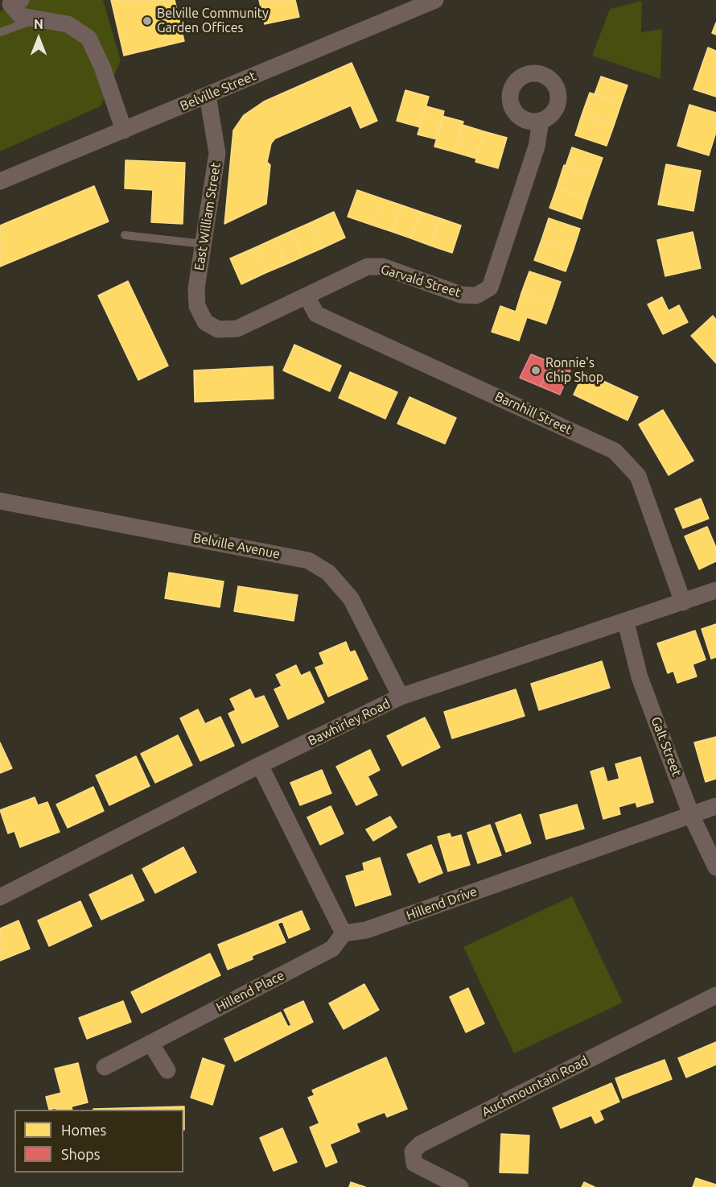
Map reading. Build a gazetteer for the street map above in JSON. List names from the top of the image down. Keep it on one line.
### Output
{"streets":{"street":["Belville Street","East William Street","Garvald Street","Barnhill Street","Belville Avenue","Bawhirley Road","Galt Street","Hillend Drive","Hillend Place","Auchmountain Road"]},"crossings":[["Belville Street","East William Street"],["East William Street","Garvald Street"],["Garvald Street","Barnhill Street"],["Barnhill Street","Bawhirley Road"],["Belville Avenue","Bawhirley Road"],["Bawhirley Road","Galt Street"],["Galt Street","Hillend Drive"],["Hillend Drive","Hillend Place"]],"places":["Belville Community Garden Offices","Ronnie's Chip Shop"],"legend":["Homes","Shops"],"north":"top"}
